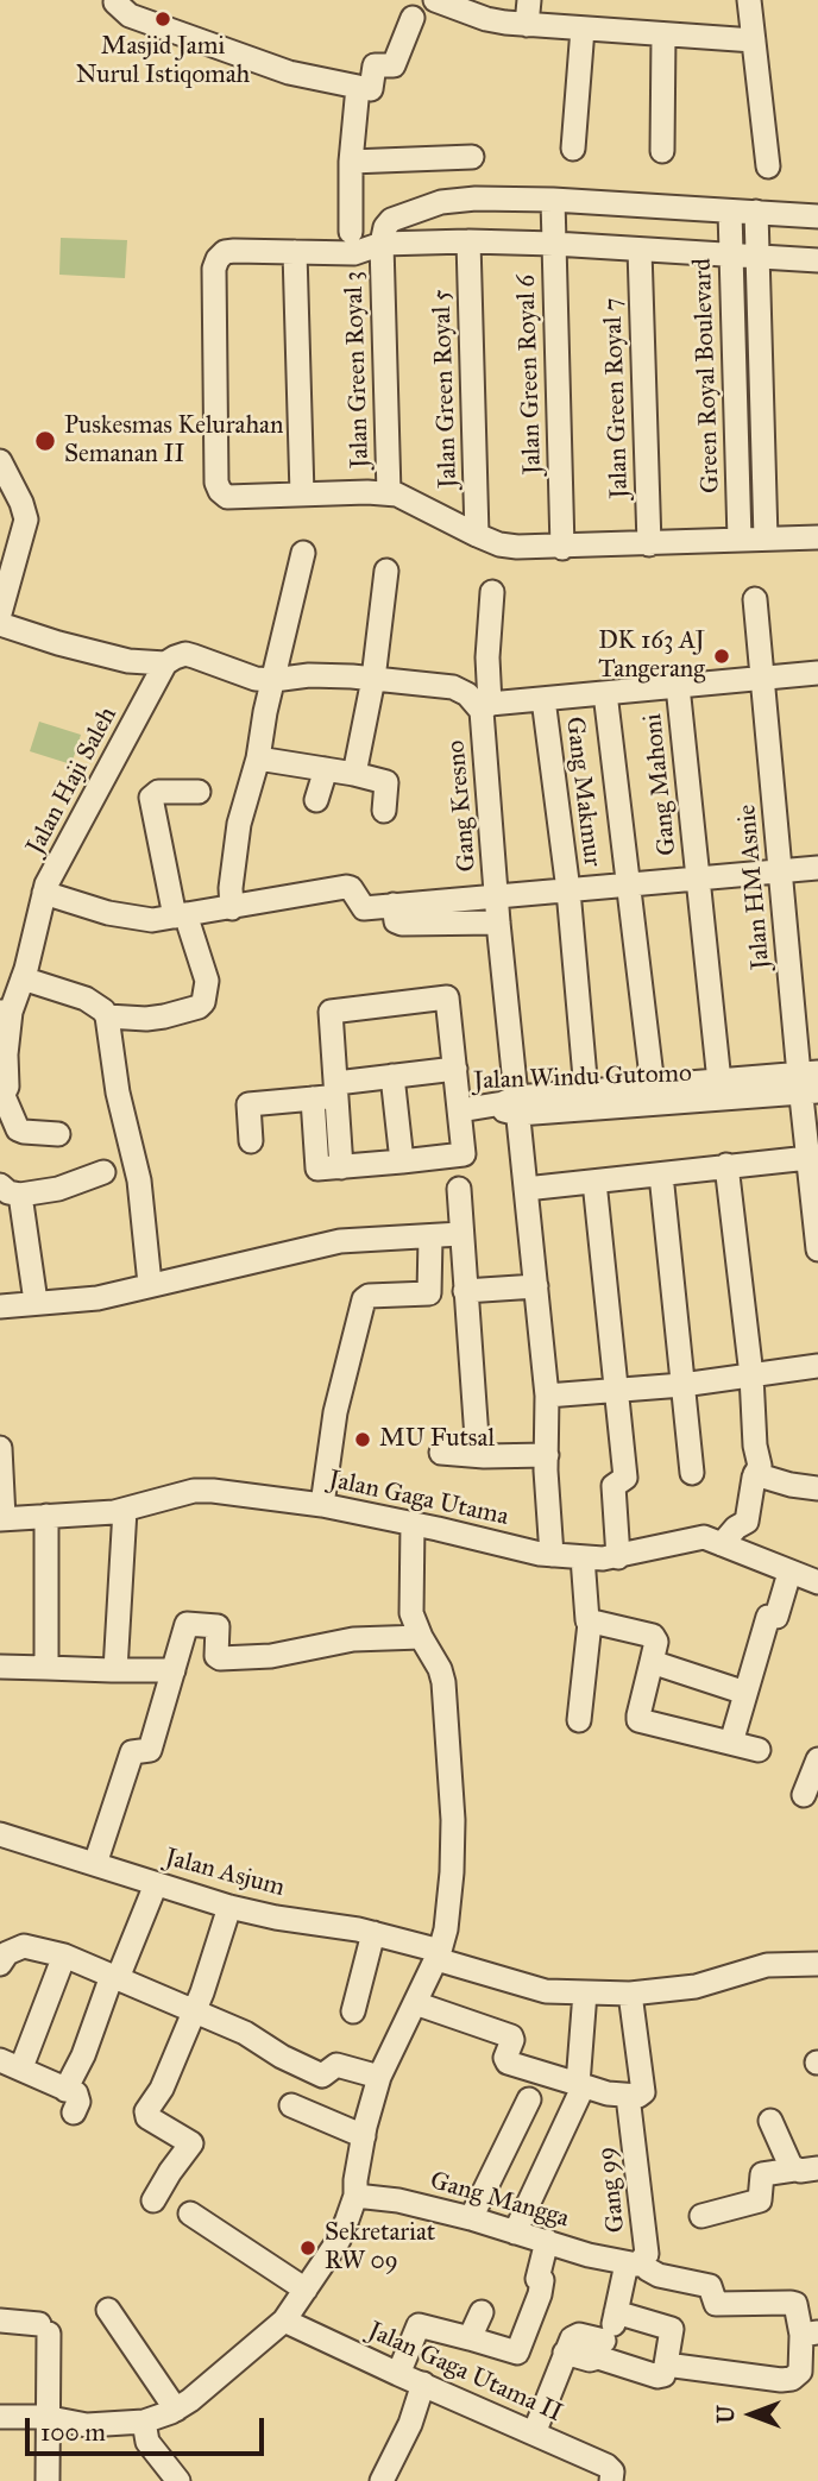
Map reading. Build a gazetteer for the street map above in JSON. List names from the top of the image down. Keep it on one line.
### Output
{"streets":{"street":["Jalan Green Royal 3","Jalan Green Royal 6","Green Royal Boulevard","Jalan Green Royal 5","Jalan Green Royal 7","Jalan Haji Saleh","Gang Mahoni","Gang Makmur","Gang Kresno","Jalan HM Asnie","Jalan Windu Gutomo","Jalan Gaga Utama","Jalan Asjum","Gang 99","Gang Mangga","Jalan Gaga Utama II"]},"crossings":[["Gang Mahoni","Jalan Windu Gutomo"],["Gang Makmur","Jalan Windu Gutomo"],["Gang Kresno","Jalan Windu Gutomo"],["Gang Kresno","Jalan Gaga Utama"],["Jalan HM Asnie","Jalan Windu Gutomo"],["Gang 99","Gang Mangga"]],"places":["Masjid Jami Nurul Istiqomah","Puskesmas Kelurahan Semanan II","DK 163 AJ Tangerang","MU Futsal","Sekretariat RW 09"],"scale_bar":"100 m","north":"left"}
